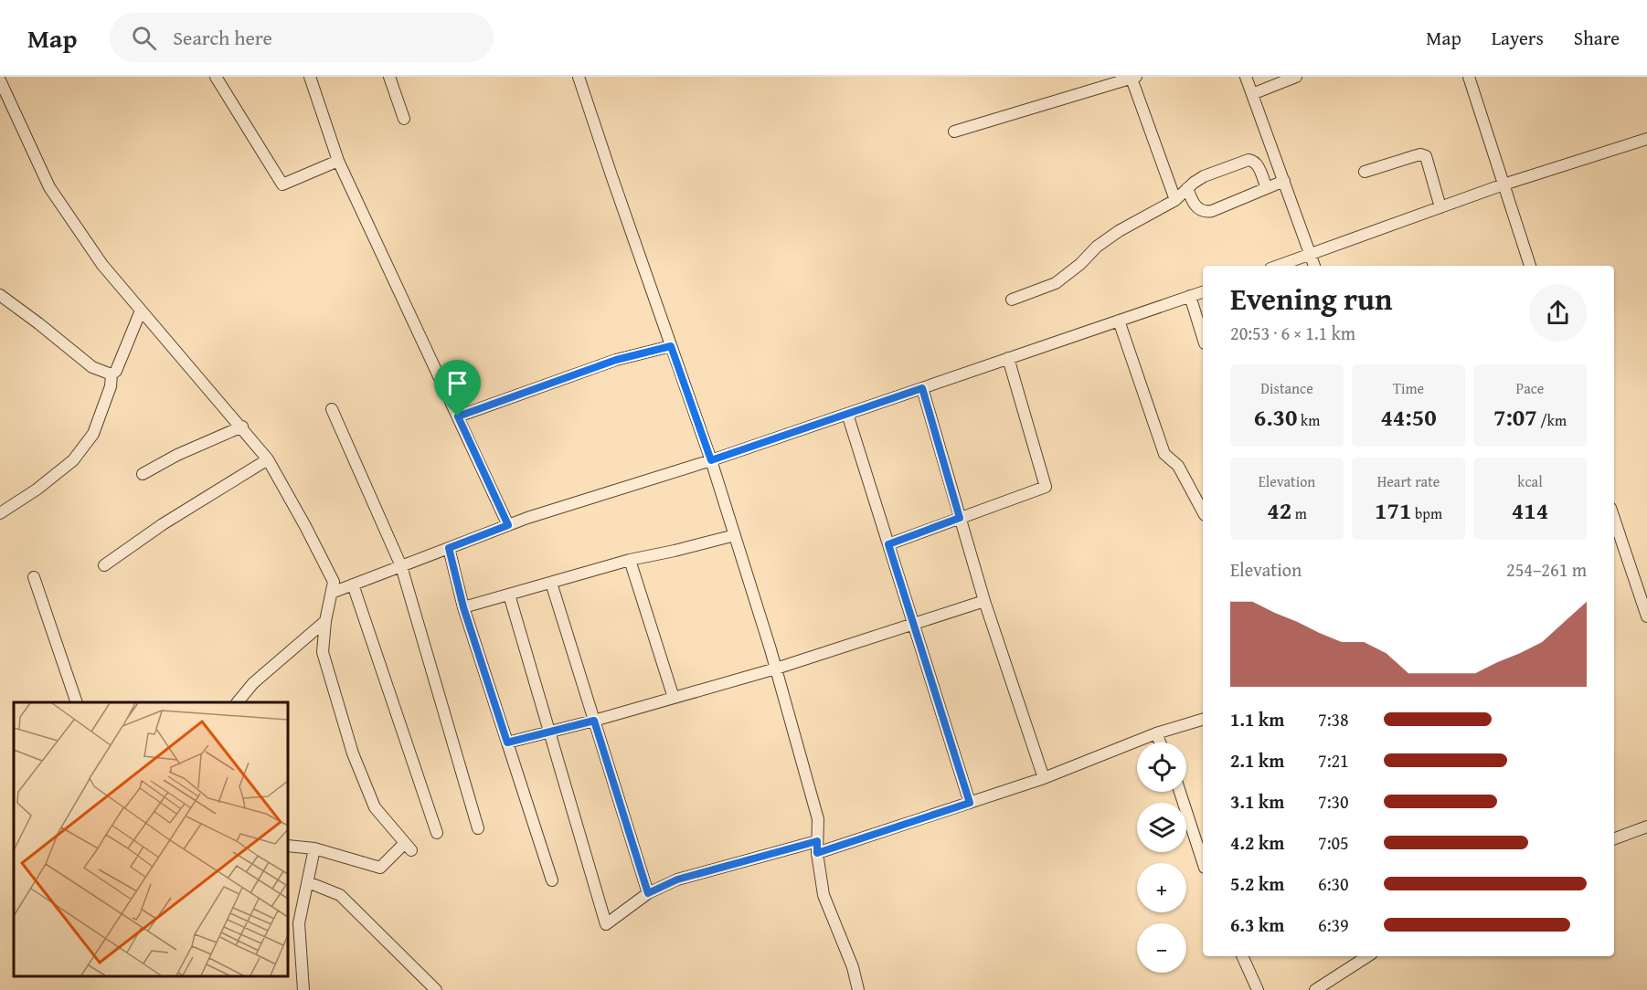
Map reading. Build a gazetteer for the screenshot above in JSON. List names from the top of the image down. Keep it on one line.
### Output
{"page":{"header":"Map","search":"Search here","nav":["Map","Layers","Share"],"heading":["Evening run","20:53 · 6 × 1.1 km"],"stats":[["Distance","6.30 km"],["Time","44:50"],["Pace","7:07 /km"],["Elevation","42 m"],["Heart rate","171 bpm"],["kcal","414"]],"chart":["Elevation","254–261 m"],"list":[{"name":"1.1 km","note":"7:38"},{"name":"2.1 km","note":"7:21"},{"name":"3.1 km","note":"7:30"},{"name":"4.2 km","note":"7:05"},{"name":"5.2 km","note":"6:30"},{"name":"6.3 km","note":"6:39"}],"map_buttons":["+","−"]}}
